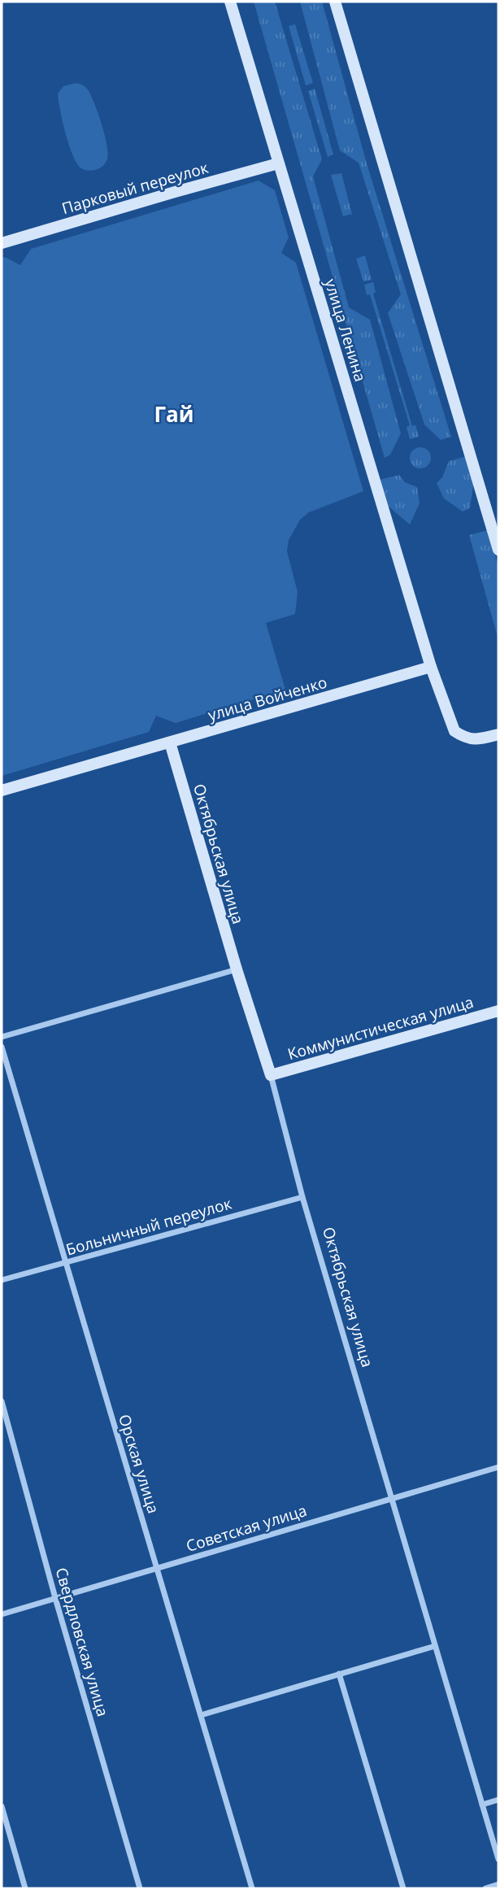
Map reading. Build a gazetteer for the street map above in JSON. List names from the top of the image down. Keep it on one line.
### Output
{"streets":{"main road":["Парковый переулок","улица Ленина","улица Войченко","Октябрьская улица","Коммунистическая улица"],"street":["Больничный переулок","Орская улица","Советская улица","Свердловская улица"]},"crossings":[["Парковый переулок","улица Ленина"],["улица Ленина","улица Войченко"],["улица Войченко","Октябрьская улица"],["Октябрьская улица","Коммунистическая улица"],["Октябрьская улица","Больничный переулок"],["Октябрьская улица","Советская улица"],["Больничный переулок","Орская улица"],["Орская улица","Советская улица"],["Советская улица","Свердловская улица"]],"districts":["Гай"]}
